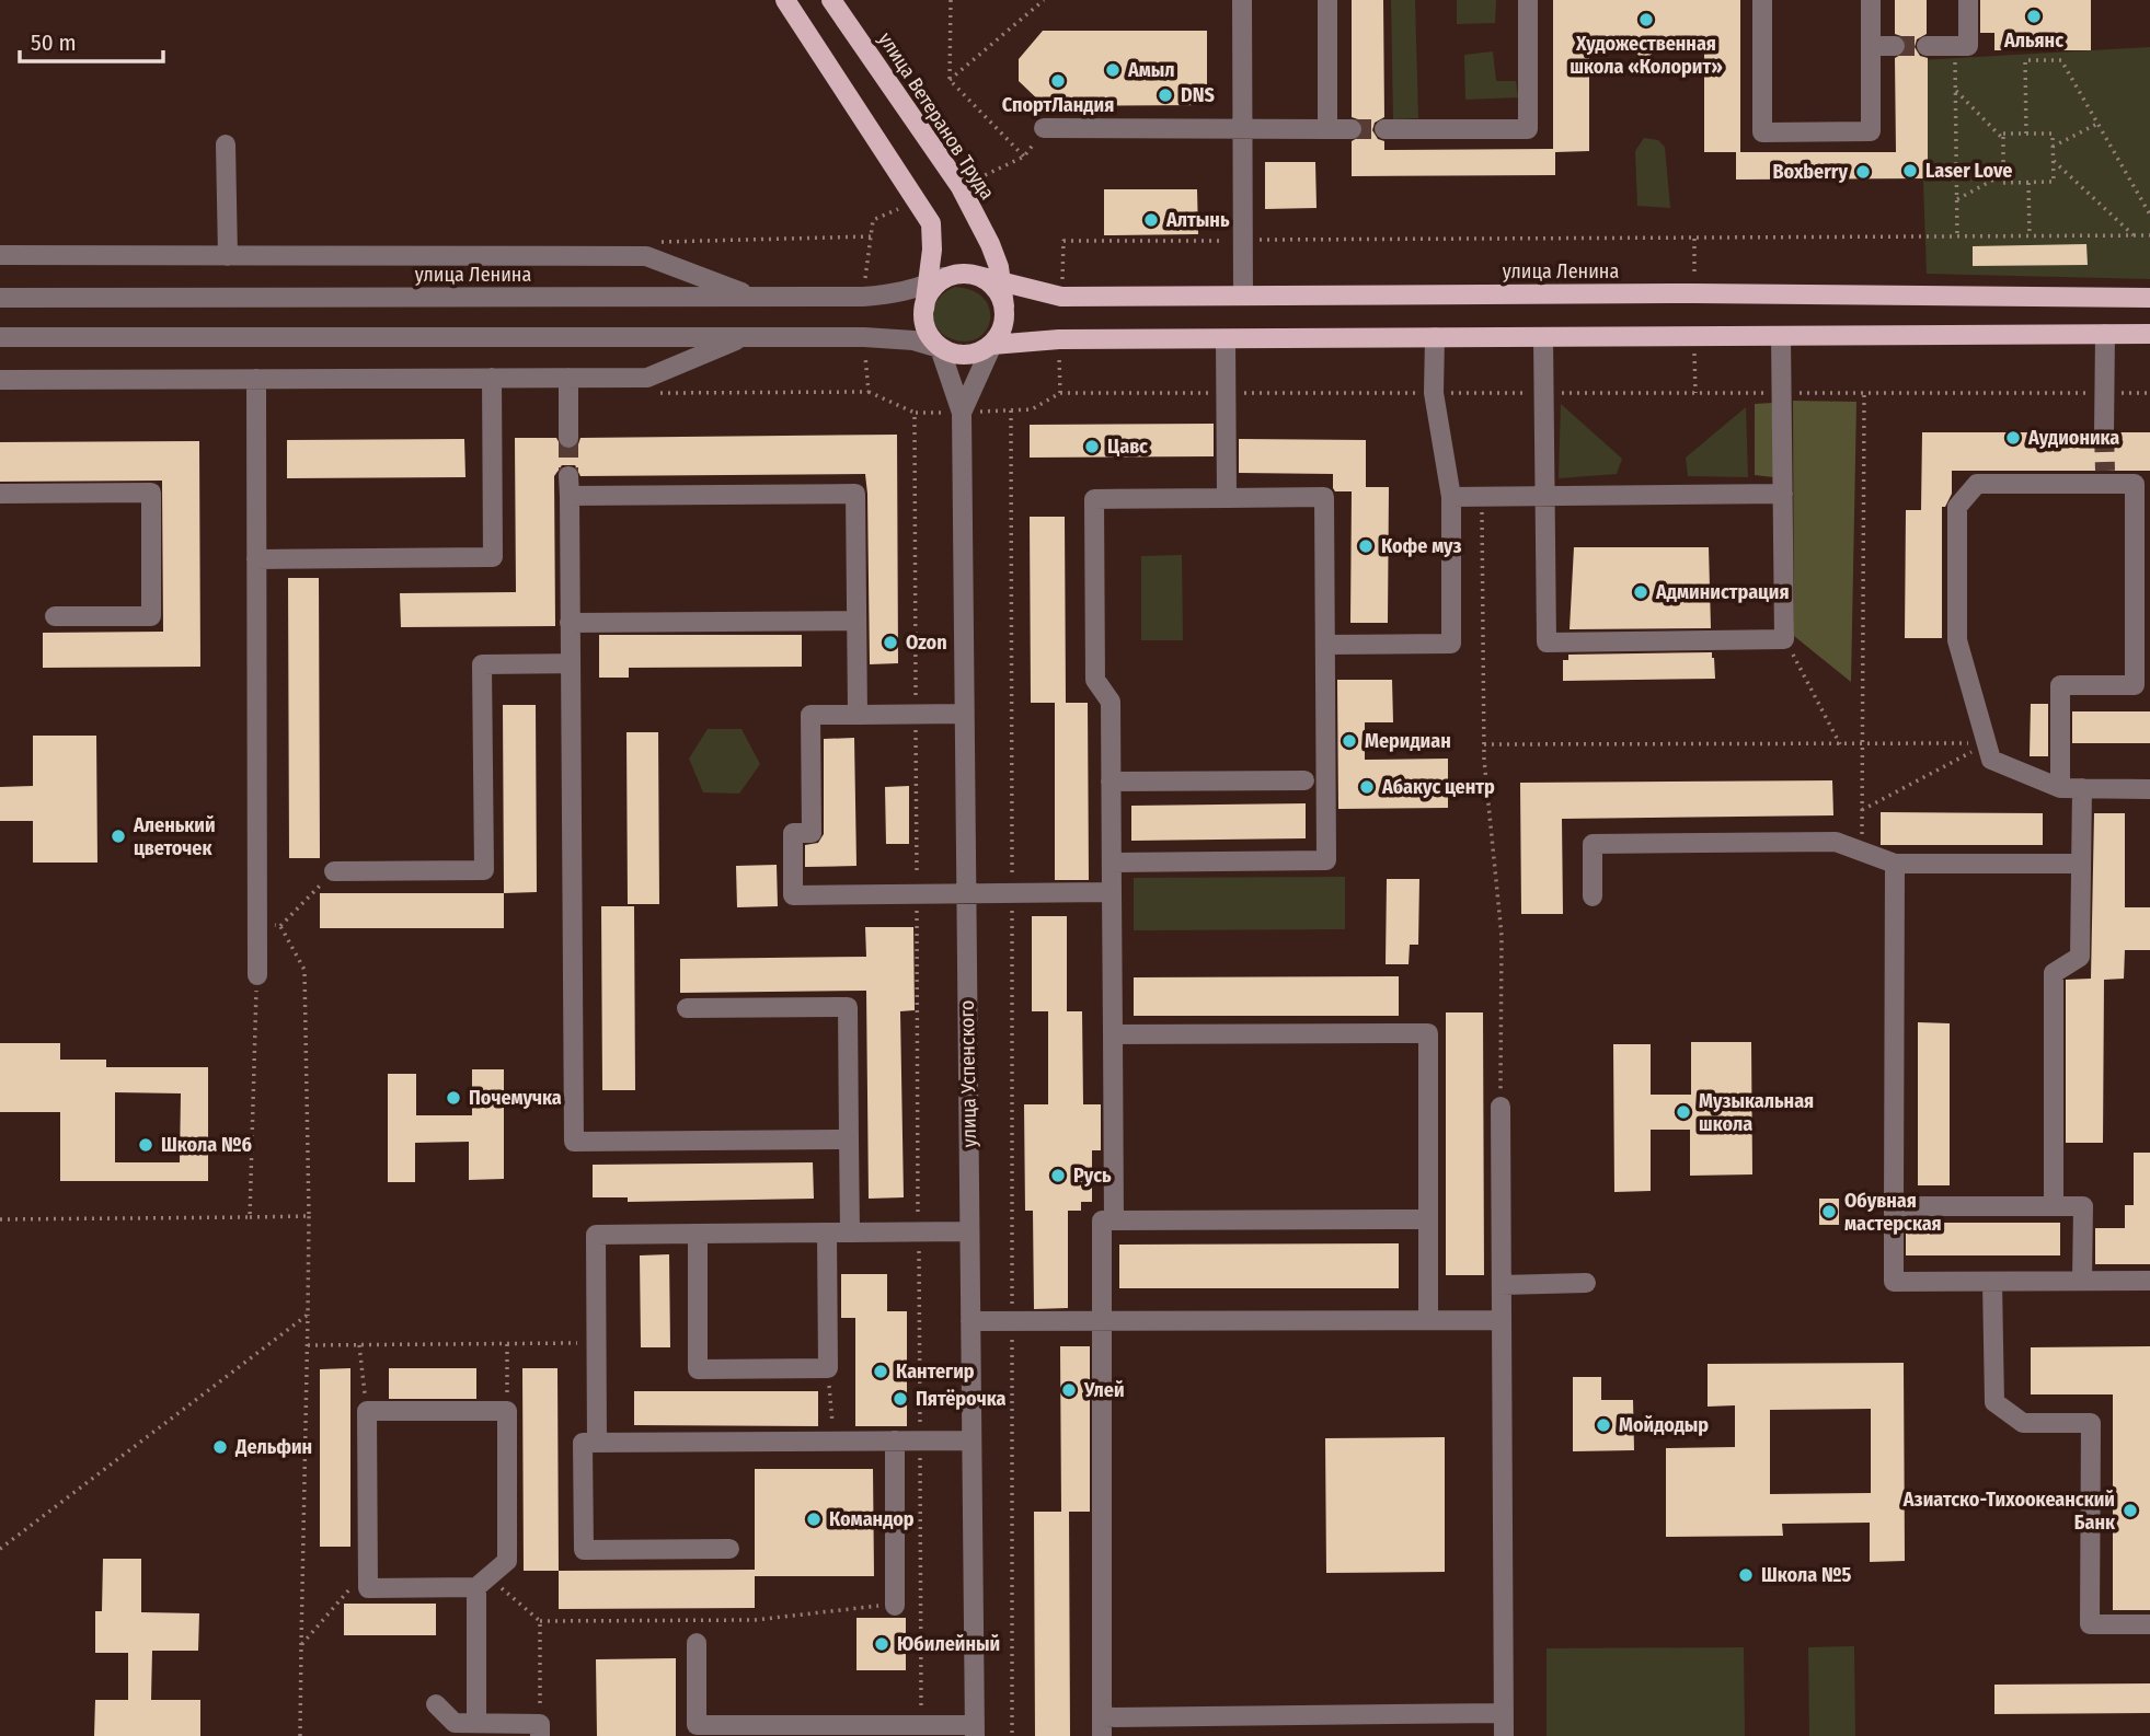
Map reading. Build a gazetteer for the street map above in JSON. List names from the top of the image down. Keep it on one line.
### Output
{"streets":{"main road":["улица Ветеранов Труда","улица Ленина"],"street":["улица Успенского"]},"crossings":[["улица Ветеранов Труда","улица Ленина"]],"places":["Альянс","Художественная школа «Колорит»","Амыл","СпортЛандия","DNS","Laser Love","Boxberry","Алтынь","Аудионика","Цавс","Кофе муз","Администрация","Ozon","Меридиан","Абакус центр","Аленький цветочек","Почемучка","Музыкальная школа","Школа №6","Русь","Обувная мастерская","Кантегир","Улей","Пятёрочка","Мойдодыр","Дельфин","Азиатско-Тихоокеанский Банк","Командор","Школа №5","Юбилейный"],"scale_bar":"50 m"}
